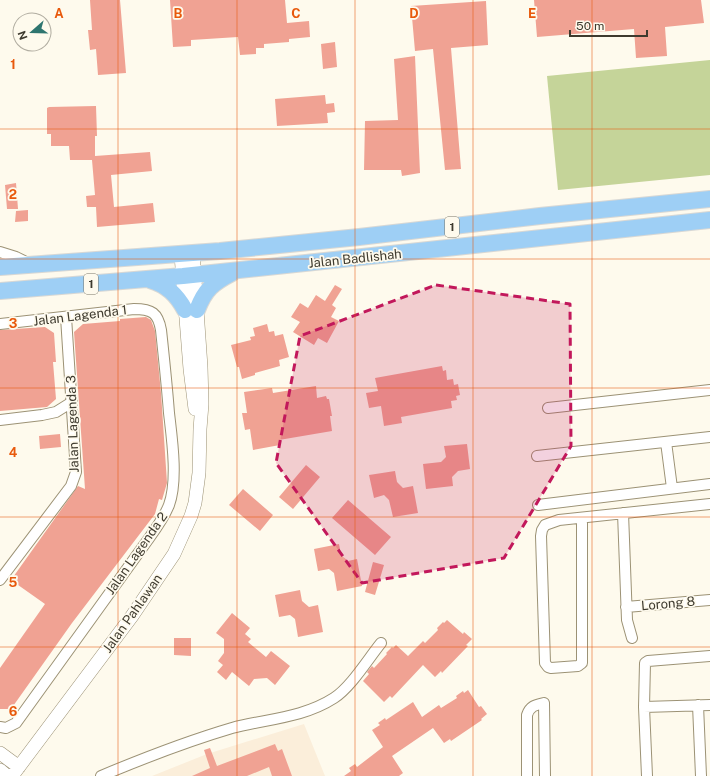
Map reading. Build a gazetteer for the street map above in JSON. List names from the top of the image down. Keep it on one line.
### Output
{"streets":{"main road":["1","Jalan Badlishah"],"street":["Jalan Lagenda 1","Jalan Lagenda 3","Jalan Lagenda 2","Lorong 8","Jalan Pahlawan"]},"crossings":[["Jalan Badlishah","Jalan Pahlawan"],["Jalan Lagenda 1","Jalan Lagenda 3"],["Jalan Lagenda 1","Jalan Lagenda 2"]],"scale_bar":"50 m","north":"left","grid":{"columns":["A","B","C","D","E"],"rows":["1","2","3","4","5","6"]}}
